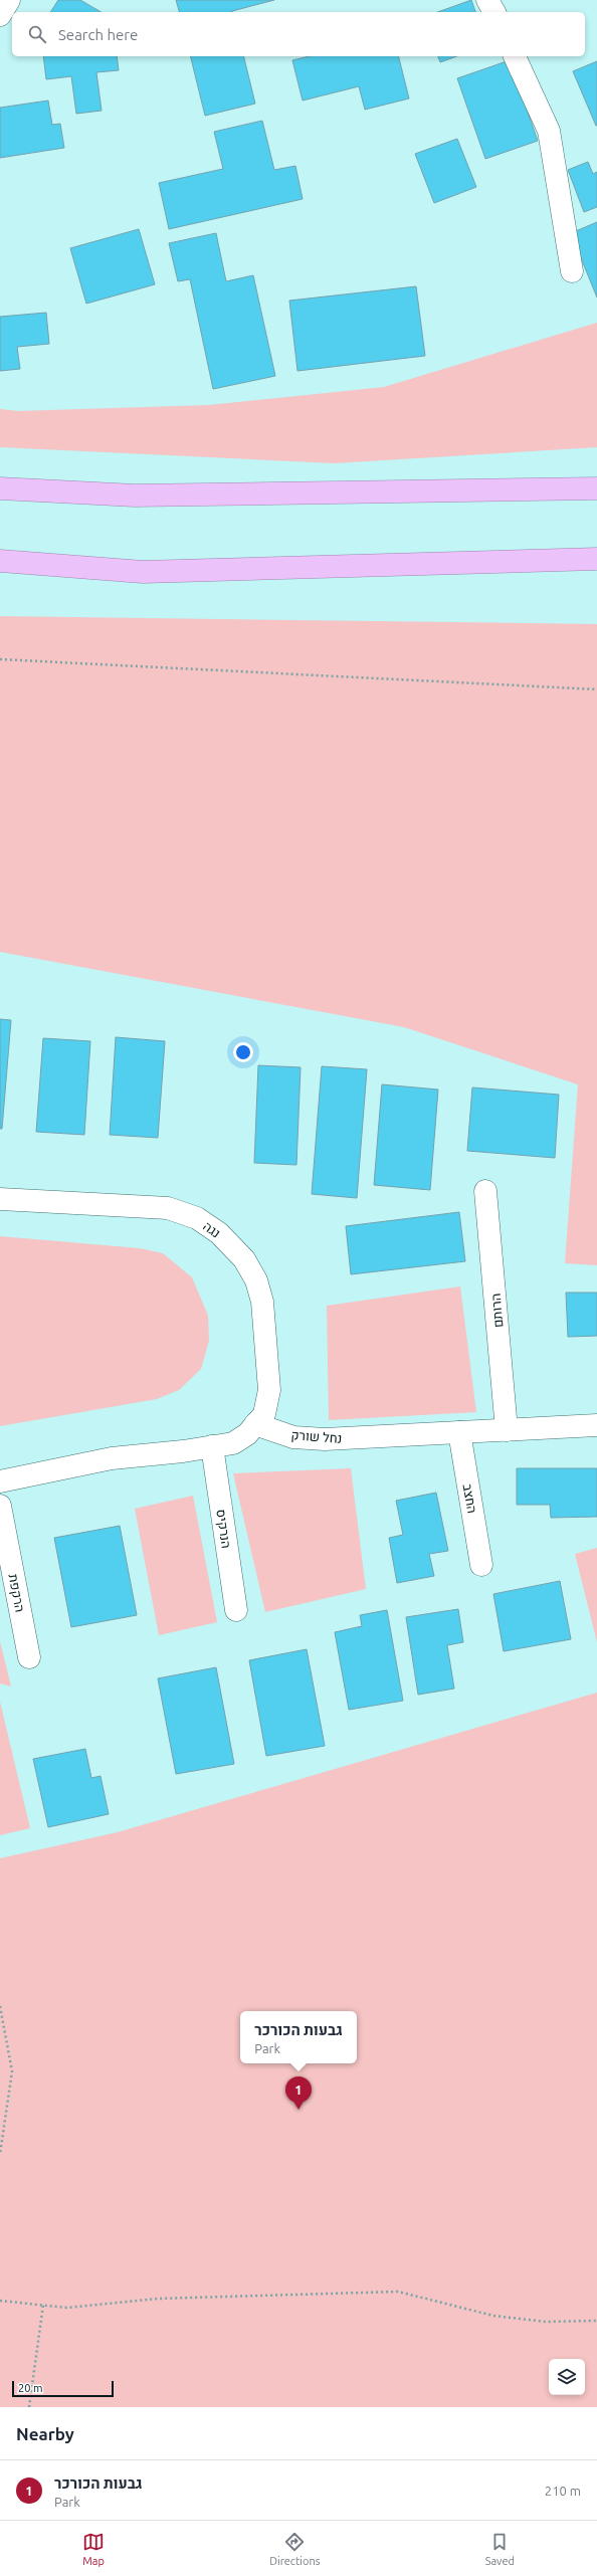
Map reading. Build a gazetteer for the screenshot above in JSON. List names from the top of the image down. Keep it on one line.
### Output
{"streets":{"street":["נגה","הרותם","נחל שורק","החצב","הנרקיס","הרקפת"]},"crossings":[["נגה","נחל שורק"],["הרותם","נחל שורק"],["נחל שורק","החצב"]],"scale_bar":"20 m","page":{"search":"Search here","popup":["גבעות הכורכר","Park"],"pins":"1","scale":"20 m","heading":"Nearby","list":[{"mark":"1","name":"גבעות הכורכר","note":"Park","value":"210 m"}],"nav":["Map","Directions","Saved"]}}
